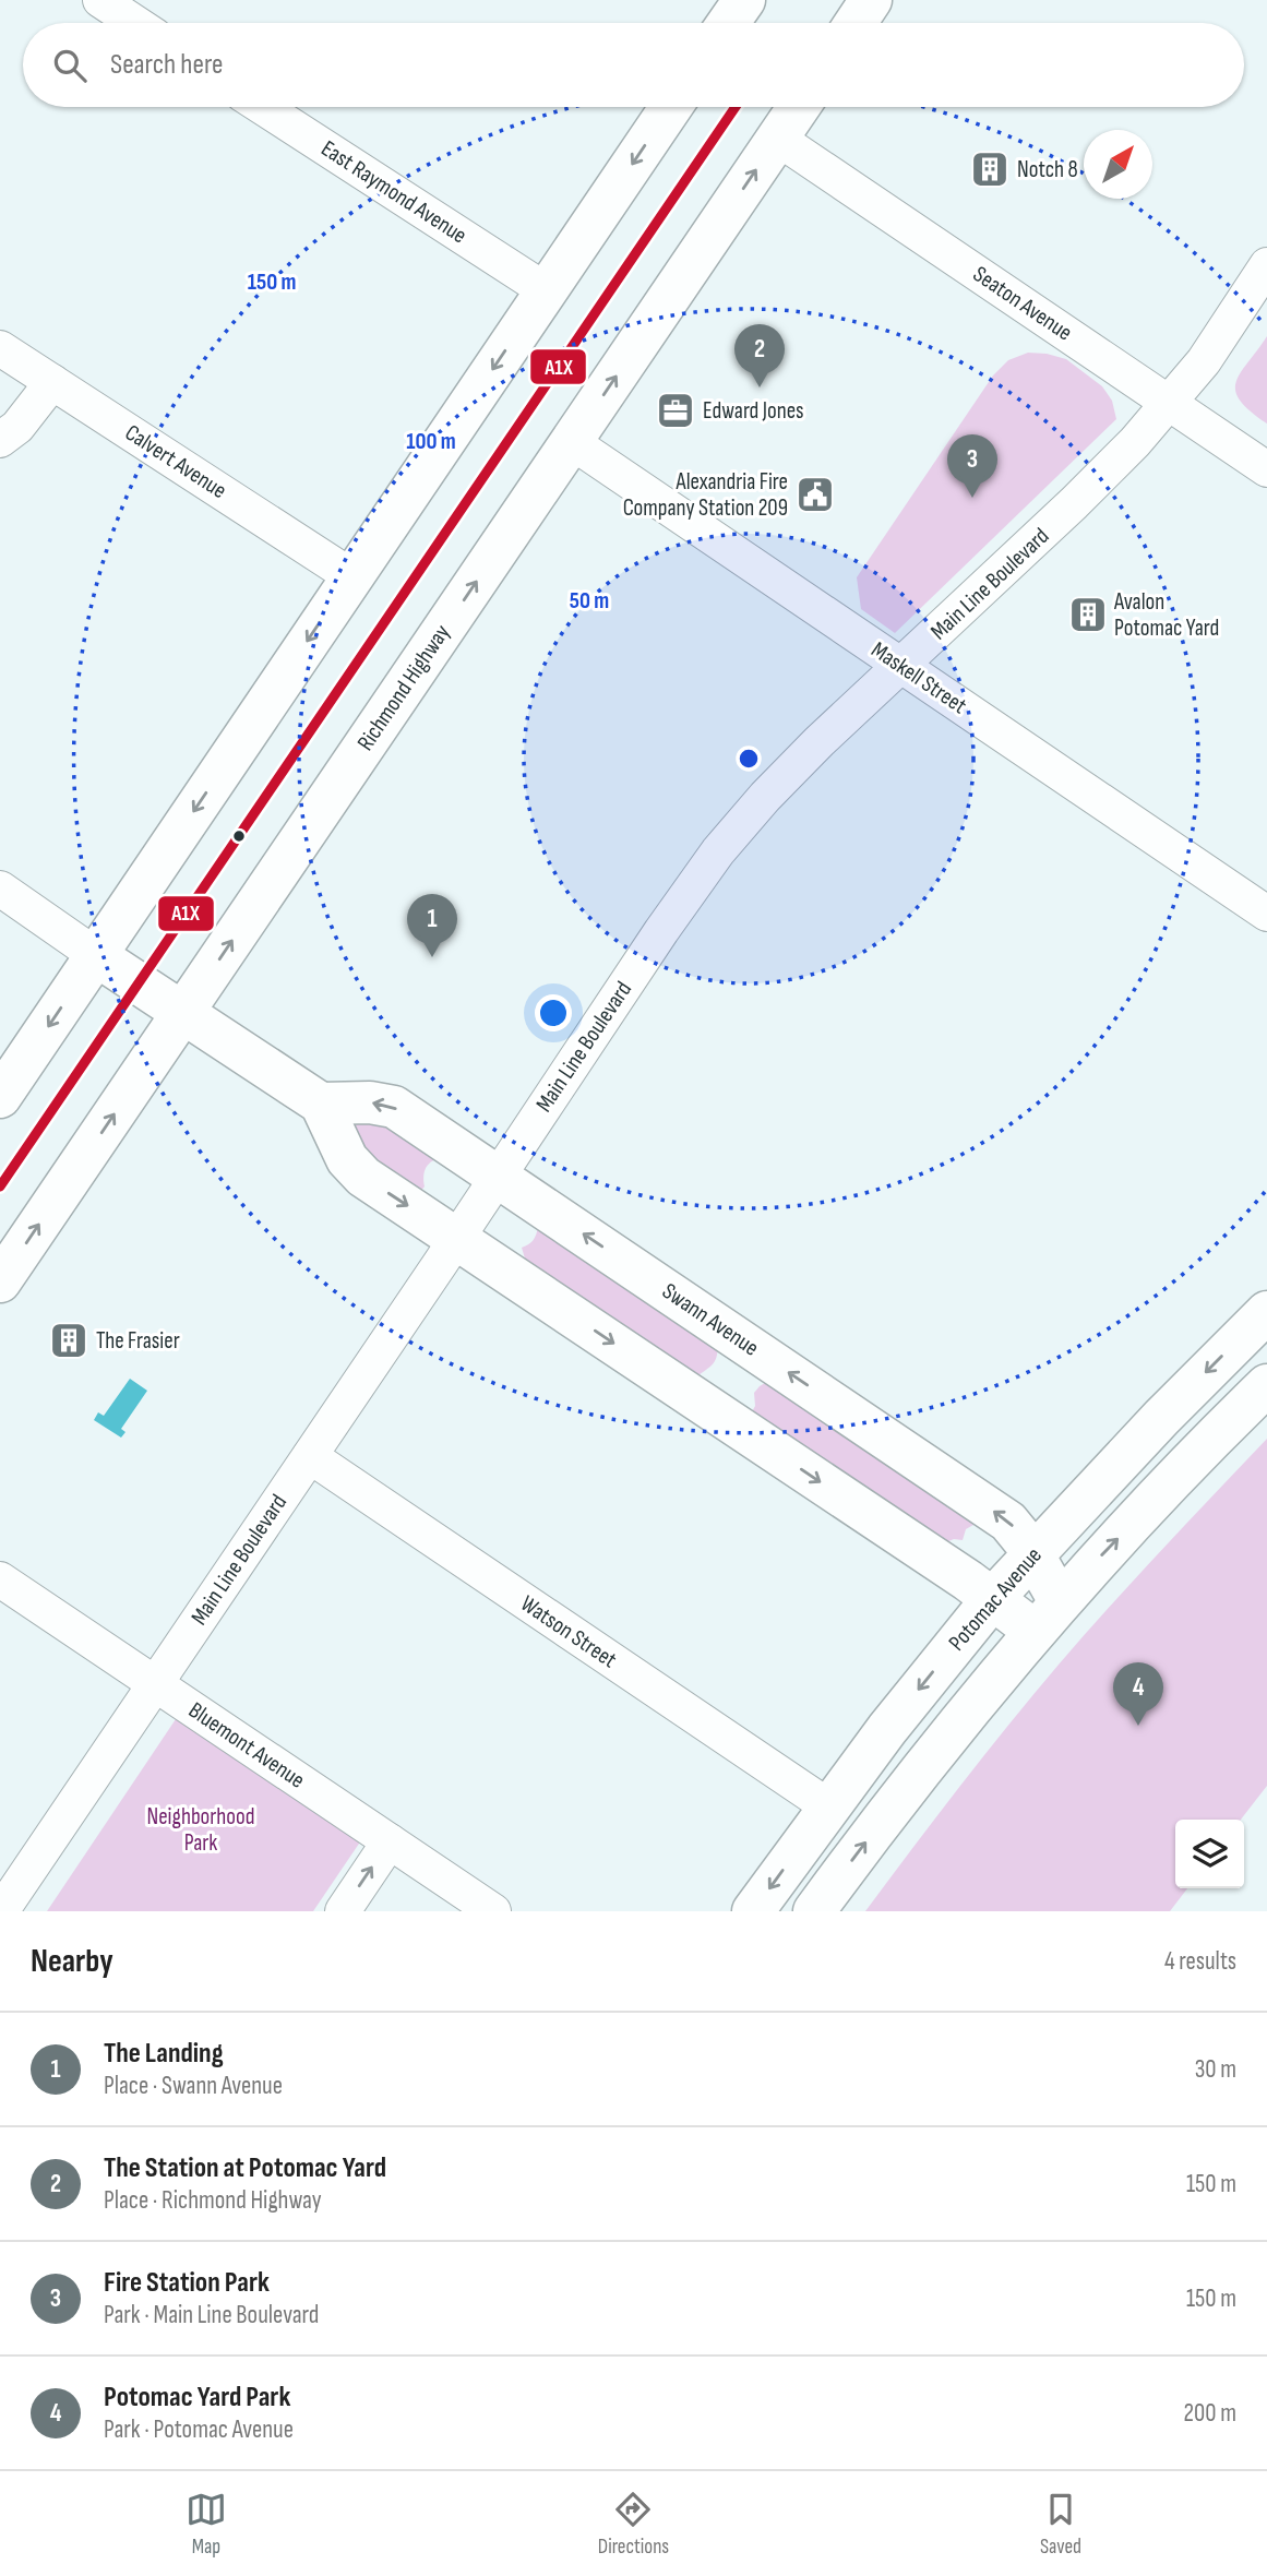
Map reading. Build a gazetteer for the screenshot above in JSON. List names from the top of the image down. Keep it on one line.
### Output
{"streets":{"main road":["Richmond Highway","Swann Avenue","Potomac Avenue"],"street":["East Raymond Avenue","Seaton Avenue","Calvert Avenue","Main Line Boulevard","Maskell Street","Watson Street","Bluemont Avenue"]},"crossings":[["Seaton Avenue","Main Line Boulevard"],["Seaton Avenue","Richmond Highway"],["Main Line Boulevard","Maskell Street"],["Main Line Boulevard","Swann Avenue"],["Main Line Boulevard","Watson Street"],["Main Line Boulevard","Bluemont Avenue"],["Maskell Street","Richmond Highway"],["Swann Avenue","Potomac Avenue"],["Potomac Avenue","Watson Street"]],"parks":["Neighborhood Park"],"places":{"building":["Notch 8","Avalon Potomac Yard","The Frasier"],"office":["Edward Jones"],"public building":["Alexandria Fire Company Station 209"]},"lines":["transit line A1X"],"north":"top right","page":{"search":"Search here","pins":["2","3","1","4"],"heading":["Nearby","4 results"],"list":[{"mark":"1","name":"The Landing","note":"Place · Swann Avenue","value":"30 m"},{"mark":"2","name":"The Station at Potomac Yard","note":"Place · Richmond Highway","value":"150 m"},{"mark":"3","name":"Fire Station Park","note":"Park · Main Line Boulevard","value":"150 m"},{"mark":"4","name":"Potomac Yard Park","note":"Park · Potomac Avenue","value":"200 m"}],"nav":["Map","Directions","Saved"]},"rings":["150 m","100 m","50 m"]}
